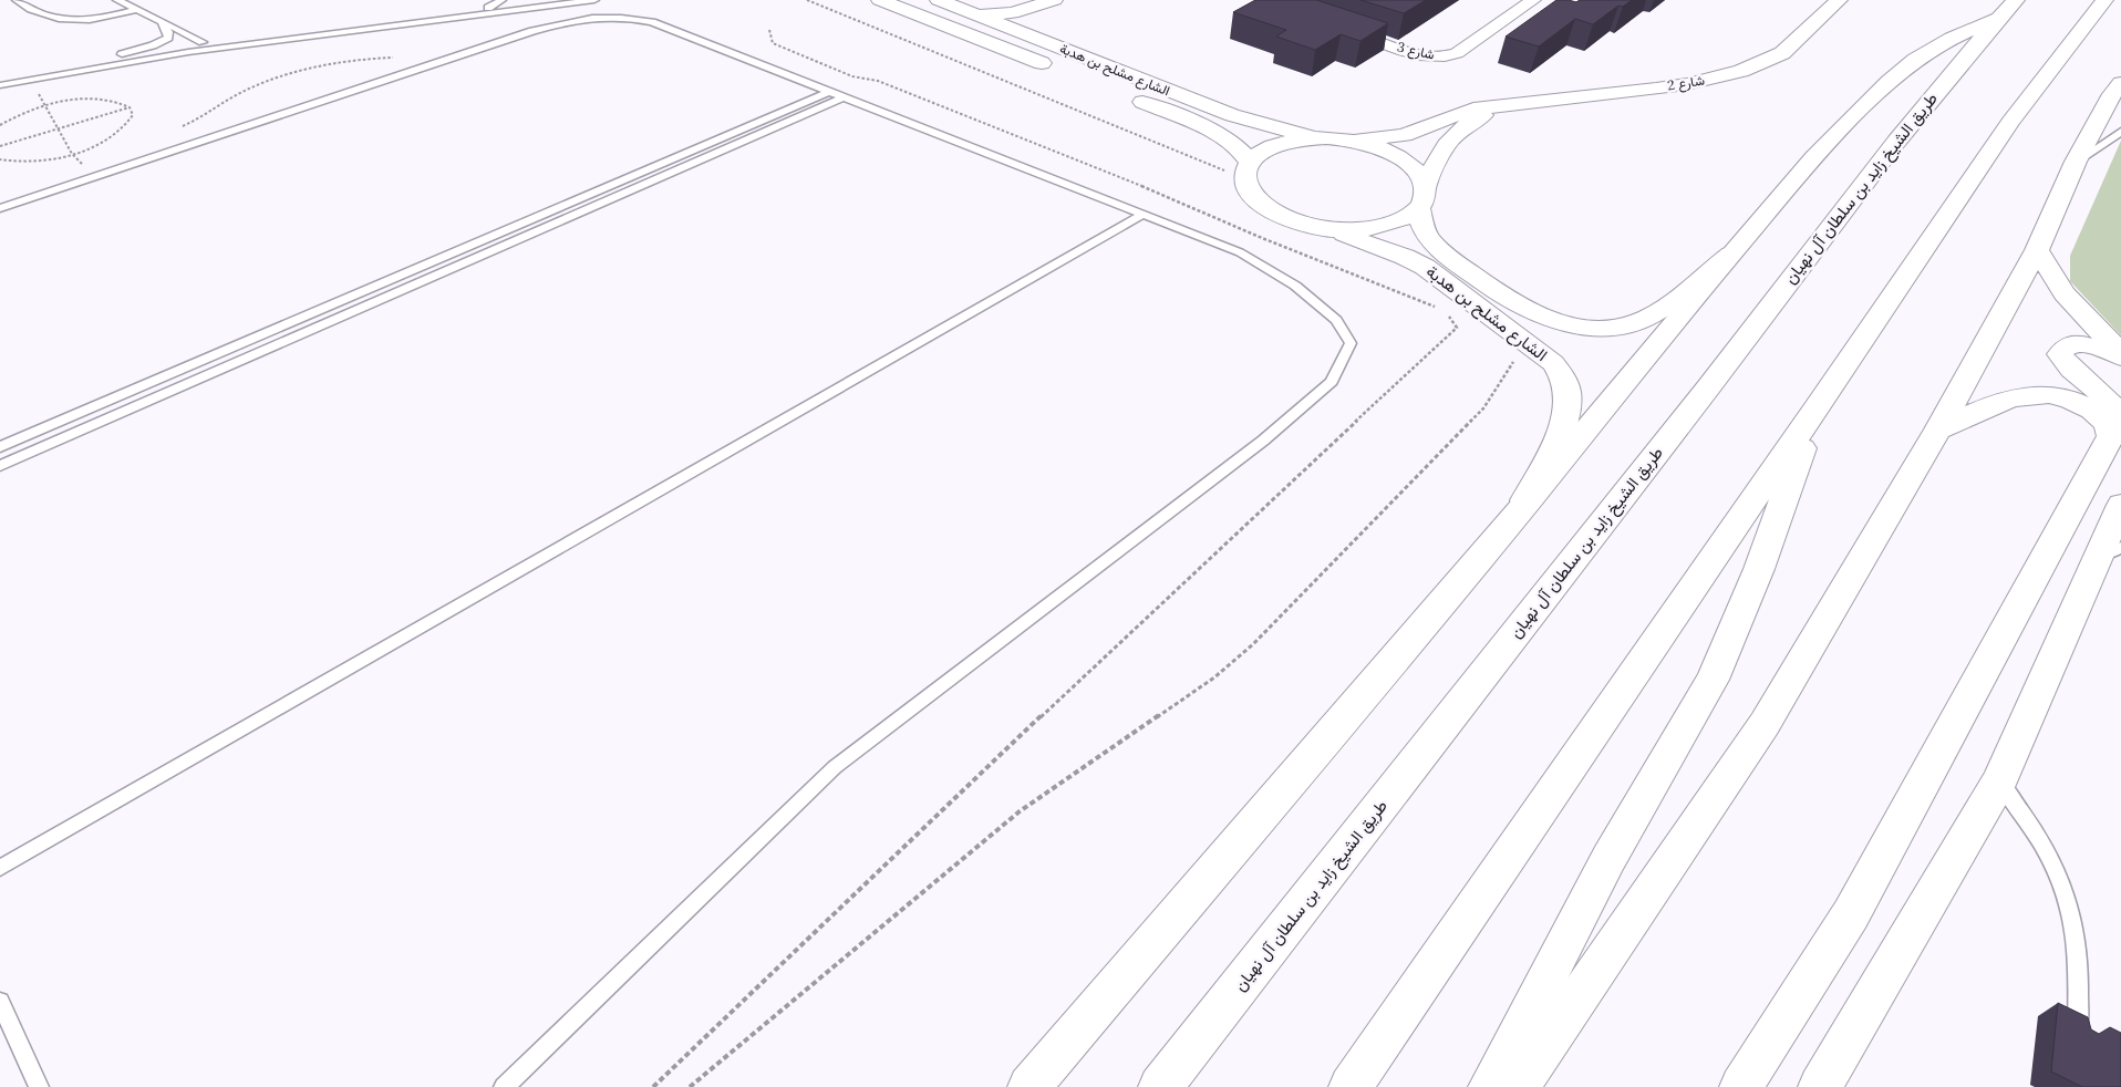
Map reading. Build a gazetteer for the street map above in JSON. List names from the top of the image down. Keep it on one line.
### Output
{"streets":{"main road":["الشارع مشلح بن هدبة","شارع 2","طريق الشيخ زايد بن سلطان آل نهيان"],"street":["شارع 3"]},"crossings":[["الشارع مشلح بن هدبة","شارع 2"]]}
